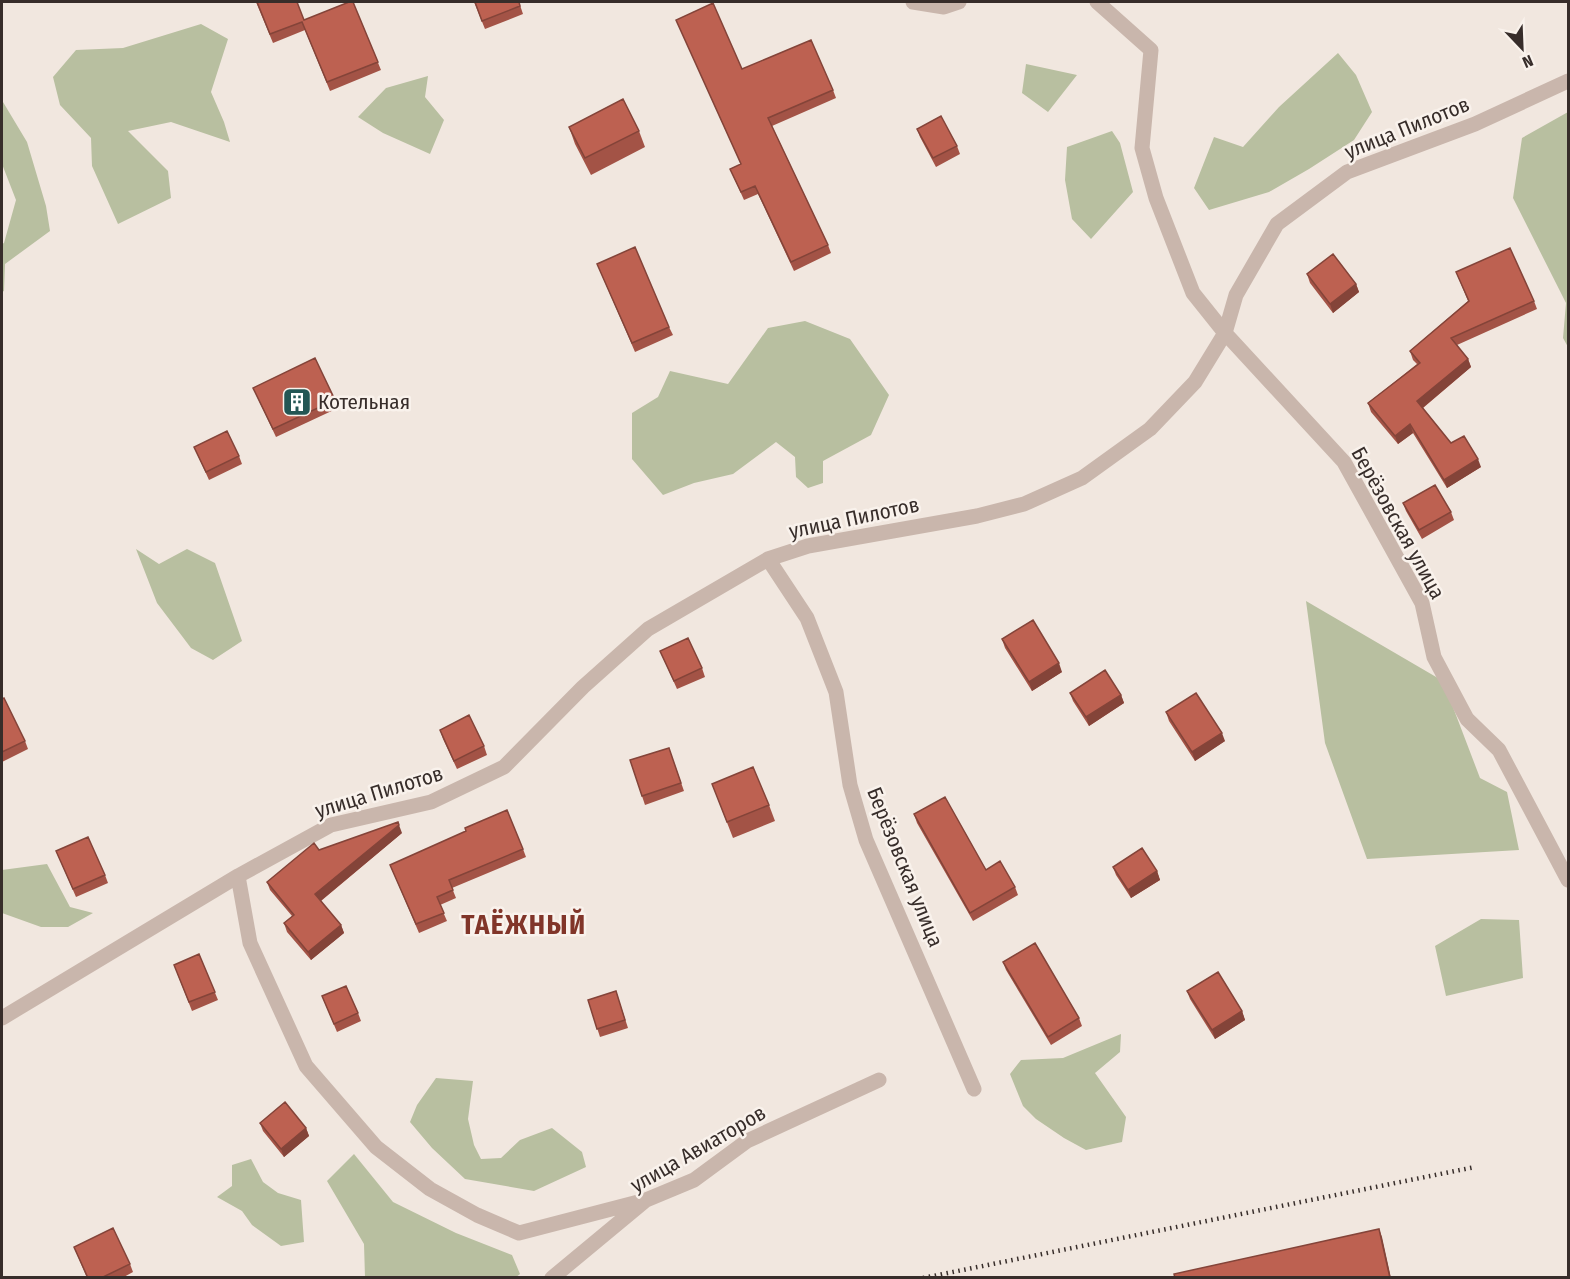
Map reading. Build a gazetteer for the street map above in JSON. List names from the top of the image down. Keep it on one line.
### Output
{"streets":{"street":["улица Пилотов","Берёзовская улица","улица Авиаторов"]},"crossings":[["улица Пилотов","Берёзовская улица"]],"districts":["ТАЁЖНЫЙ"],"places":{"building":["Котельная"]},"north":"bottom right"}
